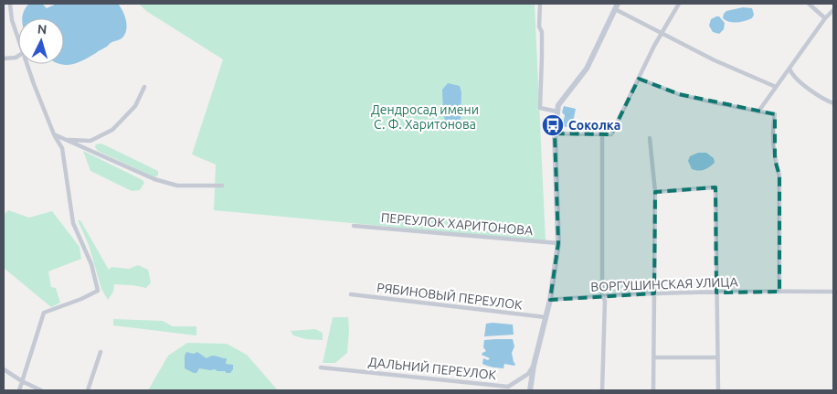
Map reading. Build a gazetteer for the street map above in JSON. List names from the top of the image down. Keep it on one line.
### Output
{"streets":{"street":["ПЕРЕУЛОК ХАРИТОНОВА","ВОРГУШИНСКАЯ УЛИЦА","РЯБИНОВЫЙ ПЕРЕУЛОК","ДАЛЬНИЙ ПЕРЕУЛОК"]},"parks":["Дендросад имени С. Ф. Харитонова"],"places":{"bus stop":["Соколка"]},"north":"top"}
